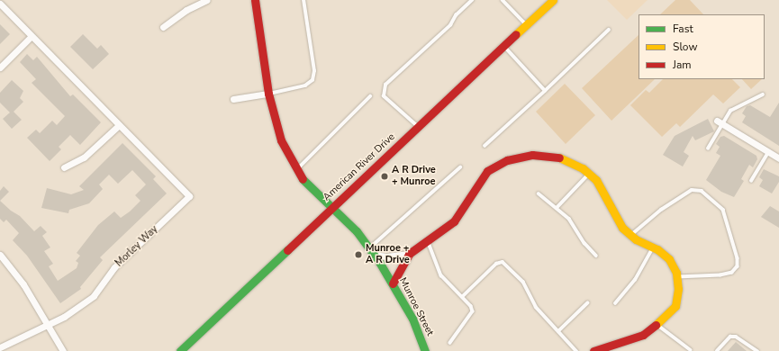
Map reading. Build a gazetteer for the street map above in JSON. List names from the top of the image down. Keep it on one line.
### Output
{"streets":{"street":["American River Drive","Morley Way","Munroe Street"]},"crossings":[["American River Drive","Munroe Street"]],"places":["A R Drive + Munroe","Munroe + A R Drive"],"legend":["Fast","Slow","Jam"]}
